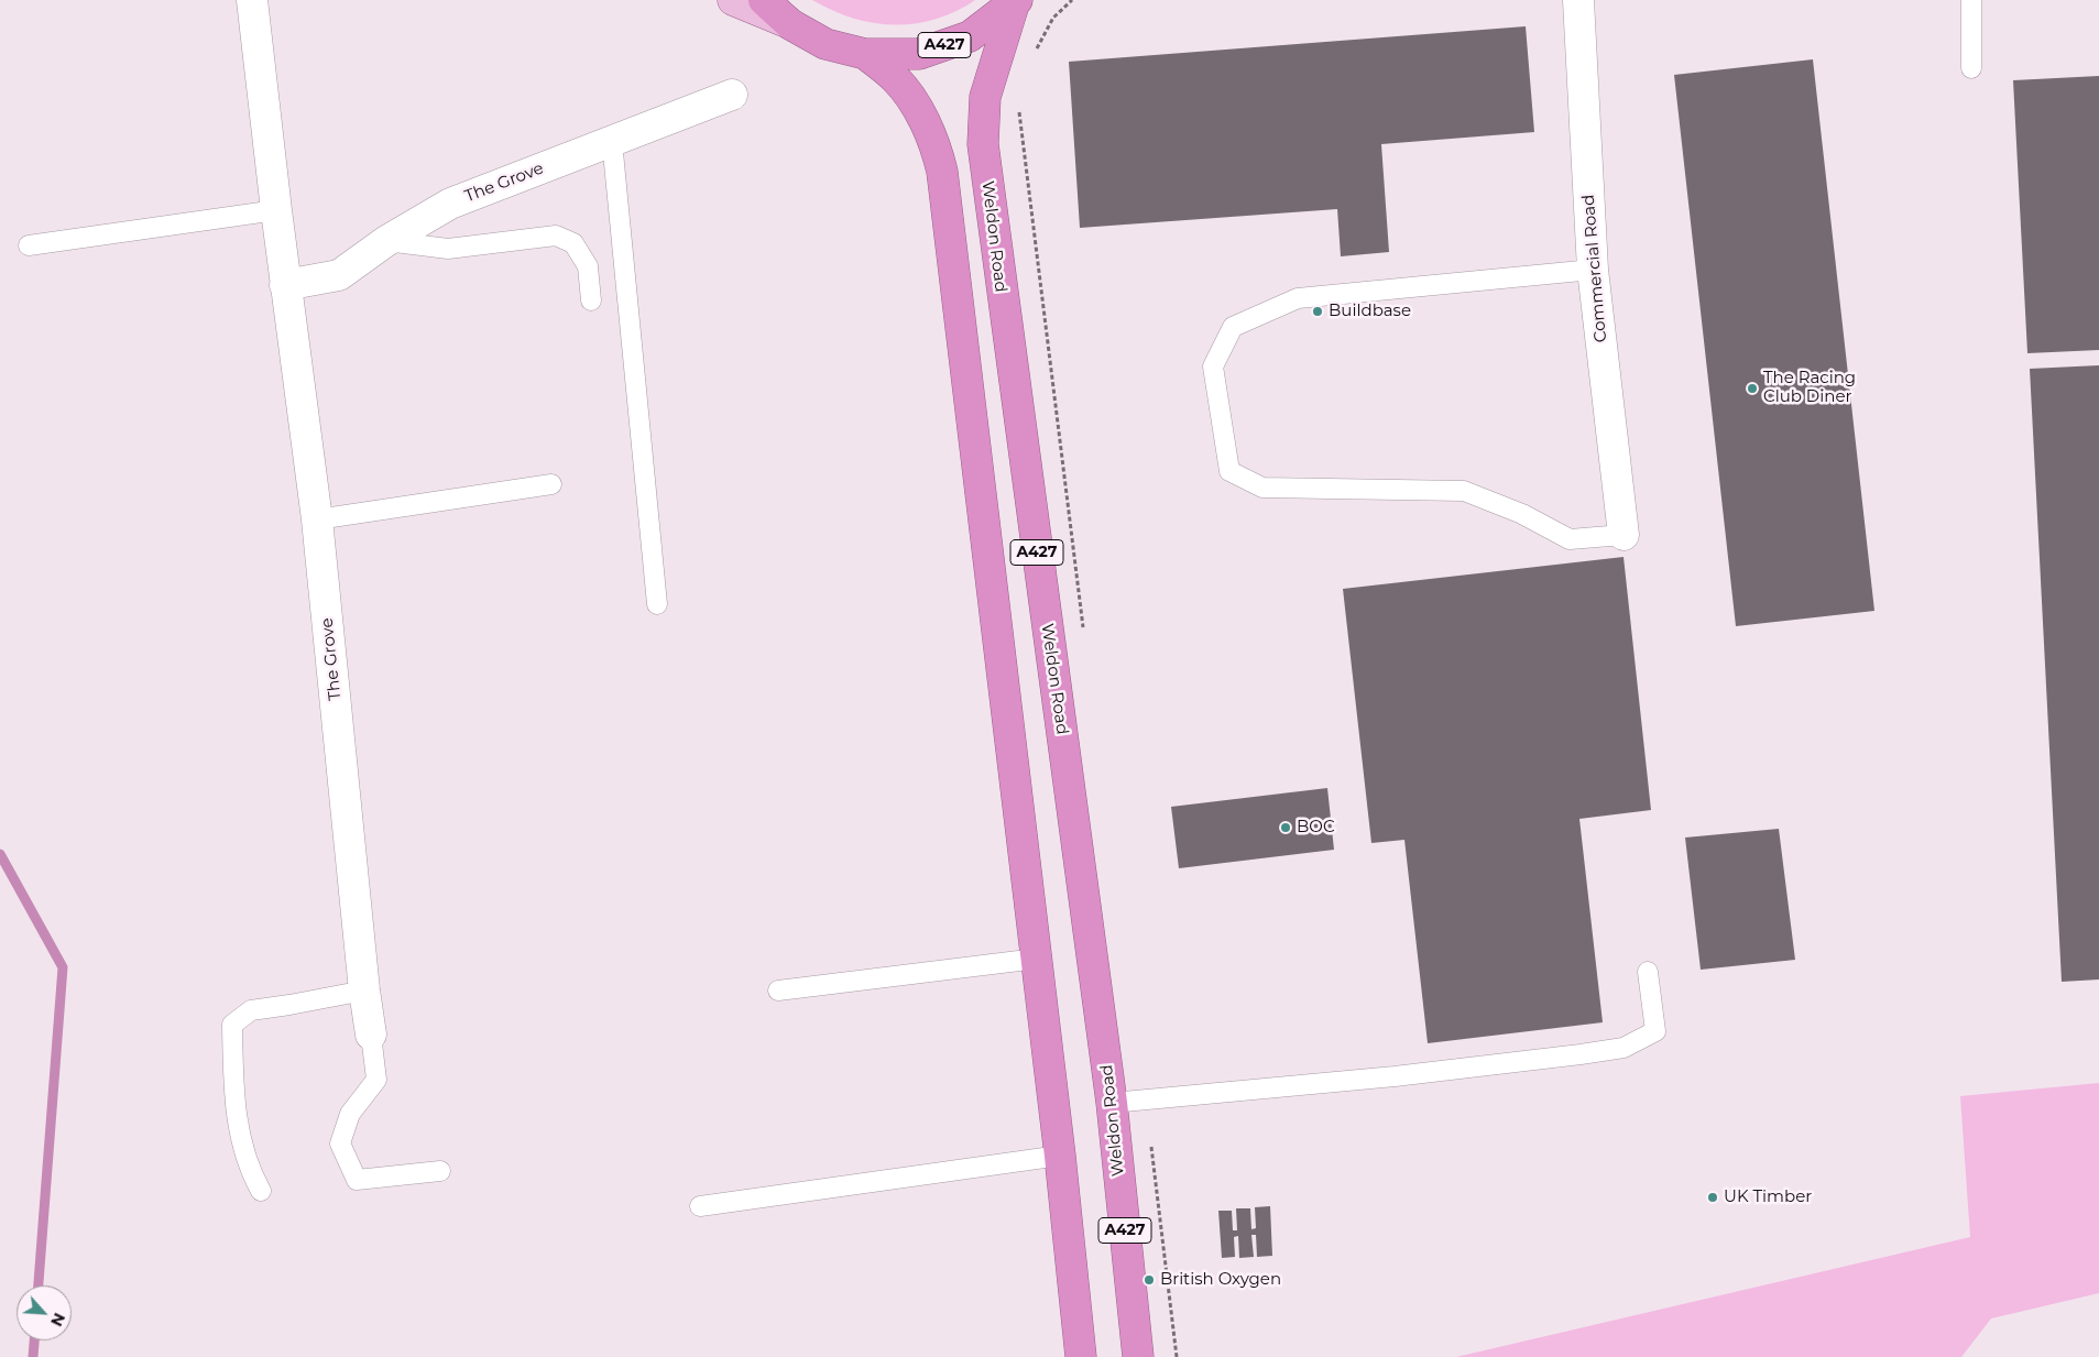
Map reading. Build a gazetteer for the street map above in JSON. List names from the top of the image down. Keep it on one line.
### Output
{"streets":{"highway":["A427","Weldon Road"],"street":["The Grove","Commercial Road"]},"crossings":[["A427","Weldon Road"]],"places":["Buildbase","The Racing Club Diner","BOC","UK Timber","British Oxygen"],"north":"bottom right"}
